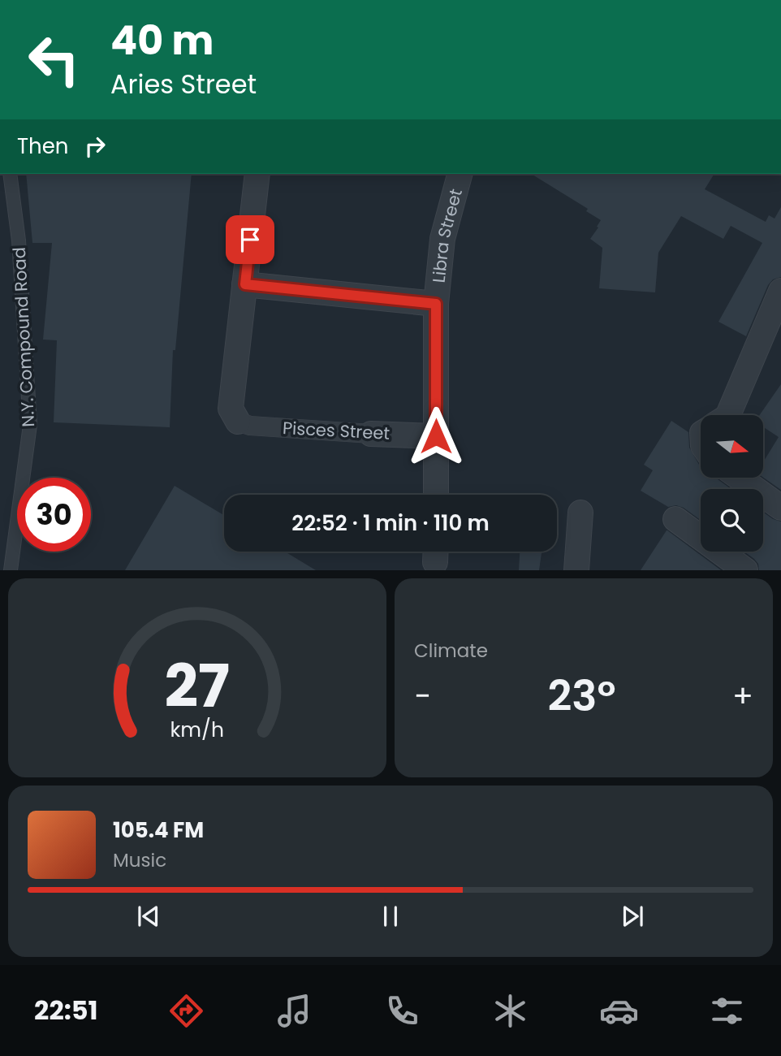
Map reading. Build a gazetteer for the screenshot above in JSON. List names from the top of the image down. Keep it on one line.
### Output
{"streets":{"street":["Libra Street","Pisces Street"],"lane":["N.Y. Compound Road"]},"crossings":[["Libra Street","Pisces Street"]],"north":"right","page":{"turn":["40 m","Aries Street"],"then":"Then","limit":"30","trip":"22:52 · 1 min · 110 m","tile":"Climate","heat":["−","23°","+"],"song":["105.4 FM","Music"],"tabs":"22:51","gauge":["27","km/h"]}}
